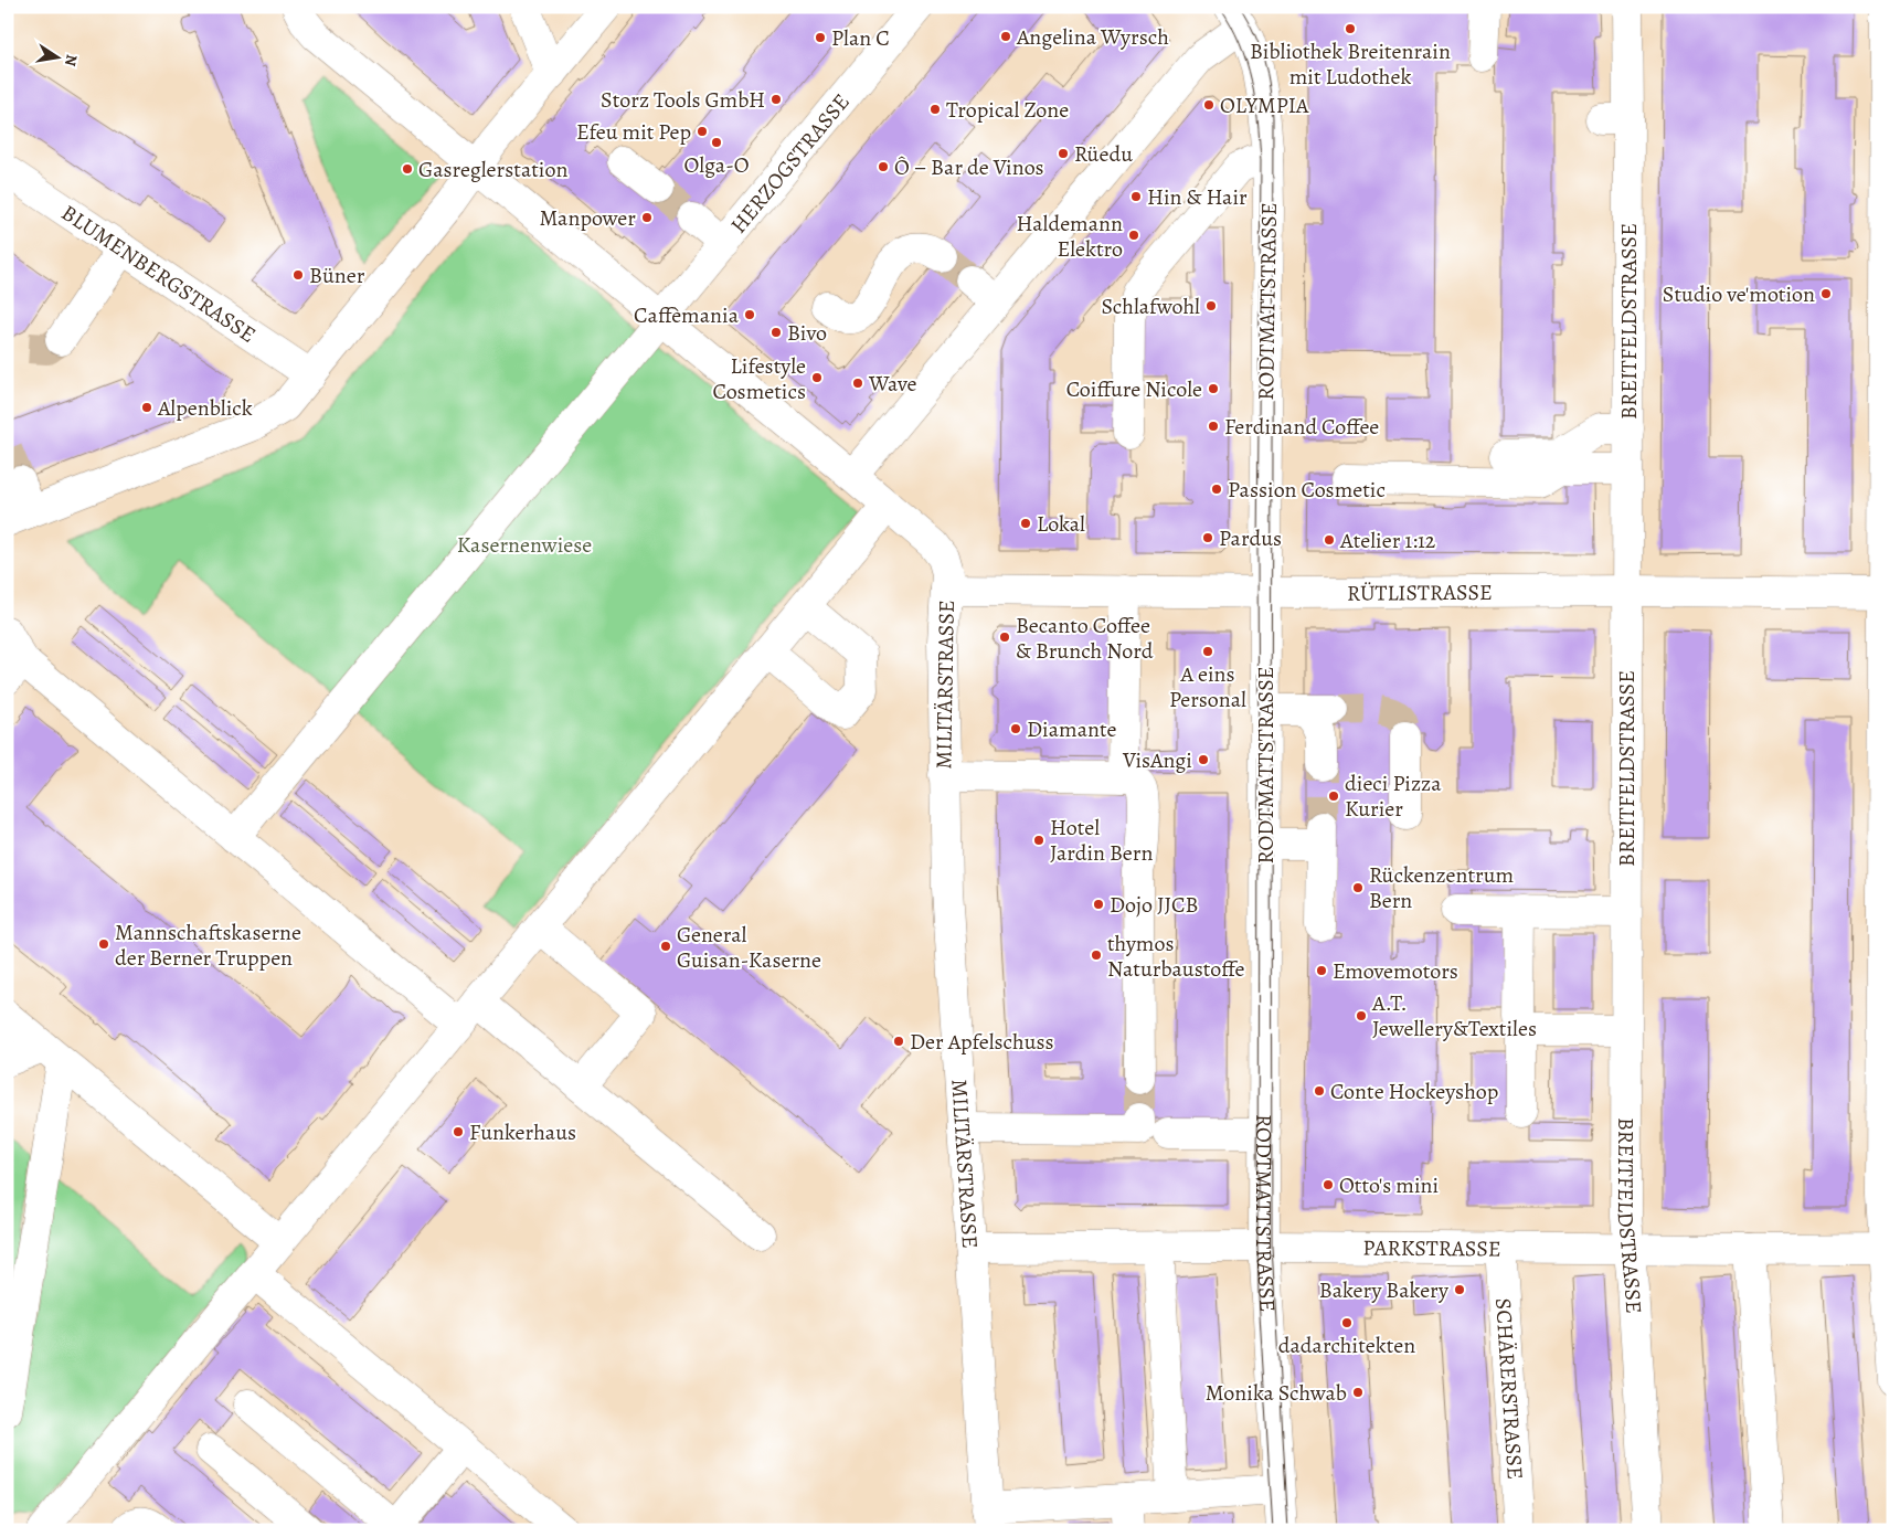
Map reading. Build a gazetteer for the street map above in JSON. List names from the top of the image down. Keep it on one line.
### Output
{"streets":{"street":["HERZOGSTRASSE","BLUMENBERGSTRASSE","RODTMATTSTRASSE","BREITFELDSTRASSE","RÜTLISTRASSE","MILITÄRSTRASSE","PARKSTRASSE","SCHÄRERSTRASSE"]},"crossings":[["HERZOGSTRASSE","MILITÄRSTRASSE"],["RODTMATTSTRASSE","RÜTLISTRASSE"],["RODTMATTSTRASSE","PARKSTRASSE"],["BREITFELDSTRASSE","RÜTLISTRASSE"],["BREITFELDSTRASSE","PARKSTRASSE"],["RÜTLISTRASSE","MILITÄRSTRASSE"],["MILITÄRSTRASSE","PARKSTRASSE"],["PARKSTRASSE","SCHÄRERSTRASSE"]],"parks":["Kasernenwiese"],"places":["Bibliothek Breitenrain mit Ludothek","Angelina Wyrsch","Plan C","Storz Tools GmbH","OLYMPIA","Tropical Zone","Efeu mit Pep","Olga-O","Rüedu","Ô – Bar de Vinos","Gasreglerstation","Hin & Hair","Manpower","Haldemann Elektro","Büner","Studio ve'motion","Schlafwohl","Caffèmania","Bivo","Lifestyle Cosmetics","Wave","Coiffure Nicole","Alpenblick","Ferdinand Coffee","Passion Cosmetic","Lokal","Pardus","Atelier 1:12","Becanto Coffee & Brunch Nord","A eins Personal","Diamante","VisAngi","dieci Pizza Kurier","Hotel Jardin Bern","Rückenzentrum Bern","Dojo JJCB","Mannschaftskaserne der Berner Truppen","General Guisan-Kaserne","thymos Naturbaustoffe","Emovemotors","A.T. Jewellery&Textiles","Der Apfelschuss","Conte Hockeyshop","Funkerhaus","Otto's mini","Bakery Bakery","dadarchitekten","Monika Schwab"],"north":"right"}
